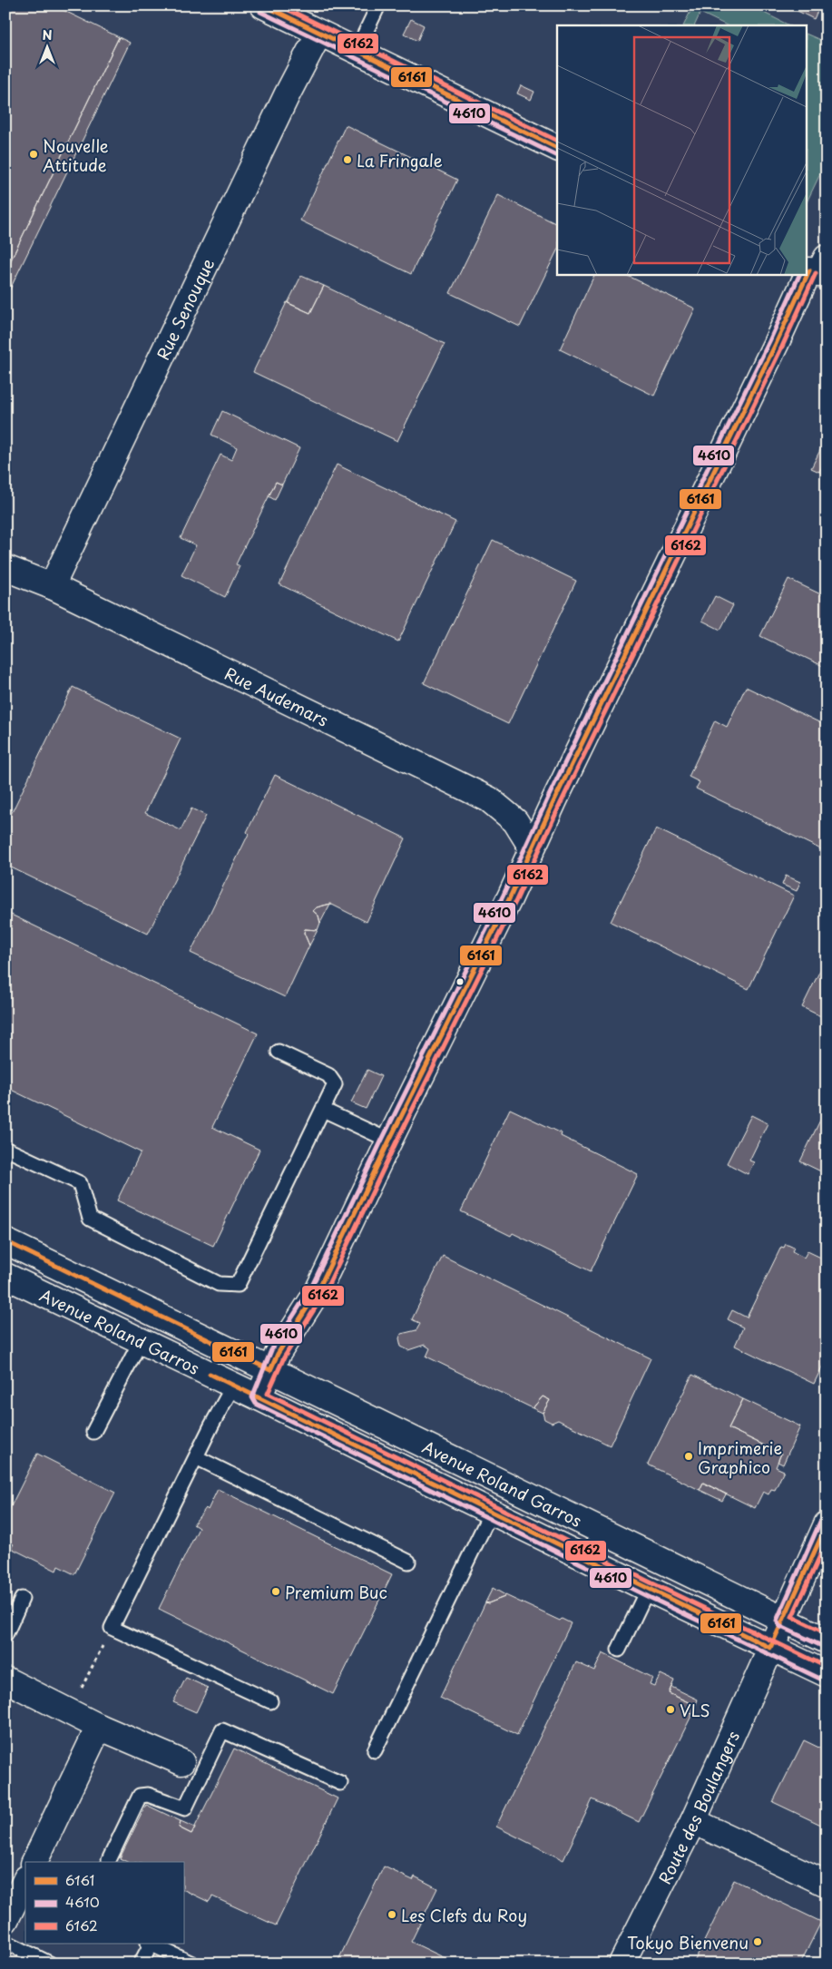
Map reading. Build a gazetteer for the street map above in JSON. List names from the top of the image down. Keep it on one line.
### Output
{"streets":{"street":["Rue Senouque","Rue Audemars","Avenue Roland Garros","Route des Boulangers"]},"crossings":[["Rue Senouque","Rue Audemars"],["Avenue Roland Garros","Route des Boulangers"]],"places":["Nouvelle Attitude","La Fringale","Imprimerie Graphico","Premium Buc","VLS","Les Clefs du Roy","Tokyo Bienvenu"],"lines":["transit line 6161","transit line 6162","transit line 4610"],"legend":["6161","4610","6162"],"north":"top"}
